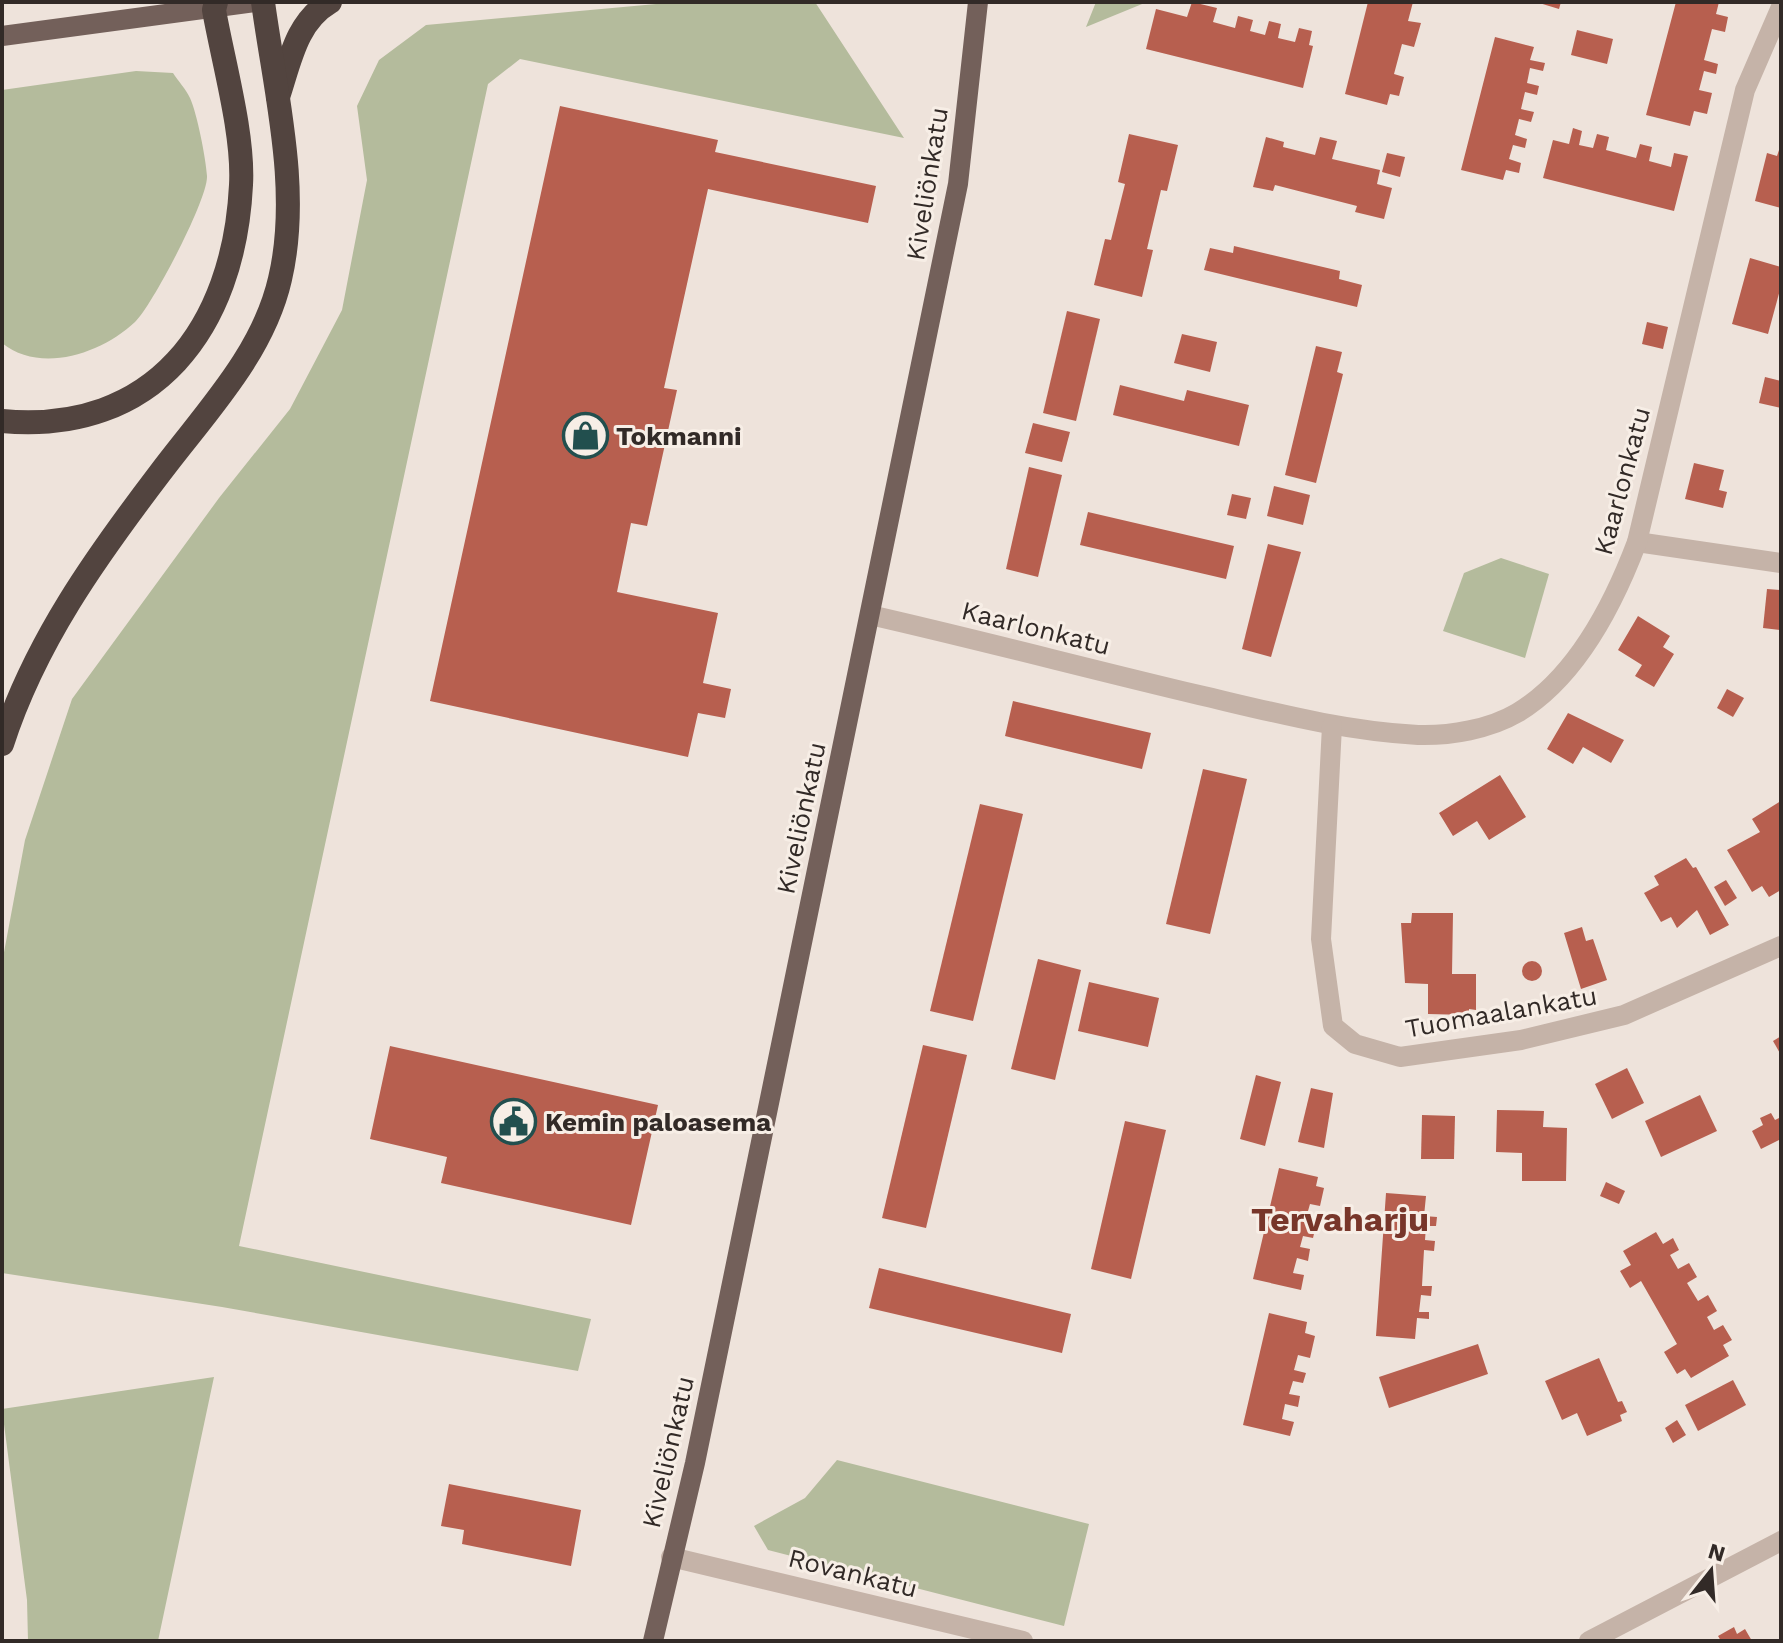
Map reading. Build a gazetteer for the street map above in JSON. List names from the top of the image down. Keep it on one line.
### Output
{"streets":{"main road":["Kiveliönkatu"],"street":["Kaarlonkatu","Tuomaalankatu","Rovankatu"]},"crossings":[["Kiveliönkatu","Kaarlonkatu"],["Kiveliönkatu","Rovankatu"],["Kaarlonkatu","Tuomaalankatu"]],"districts":["Tervaharju"],"places":{"shop":["Tokmanni"],"public building":["Kemin paloasema"]},"north":"top"}
